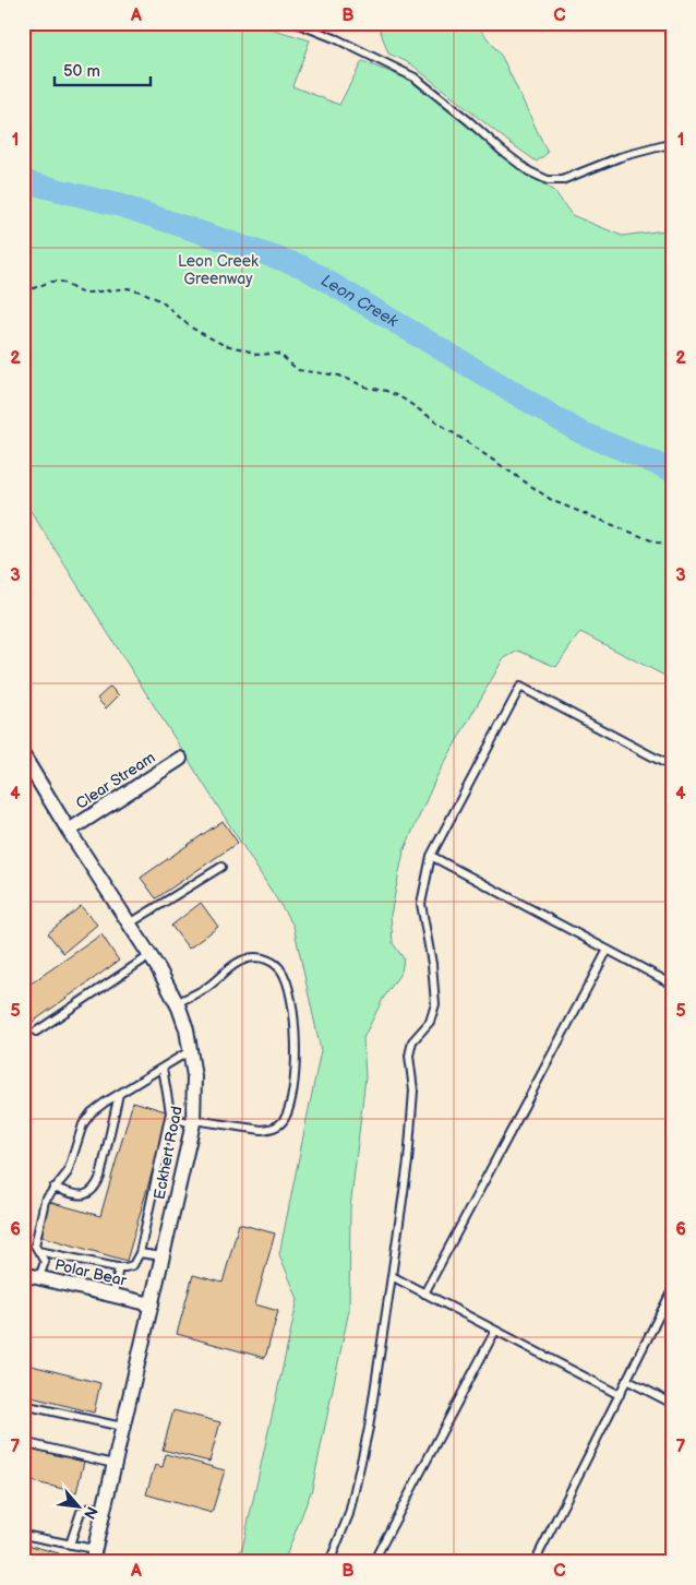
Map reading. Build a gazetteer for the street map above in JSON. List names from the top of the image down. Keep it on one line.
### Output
{"streets":{"street":["Clear Stream","Eckhert Road","Polar Bear"]},"crossings":[["Clear Stream","Eckhert Road"],["Eckhert Road","Polar Bear"]],"water":["Leon Creek"],"parks":["Leon Creek Greenway"],"scale_bar":"50 m","north":"bottom right","grid":{"columns":["A","B","C"],"rows":["1","2","3","4","5","6","7"]}}
